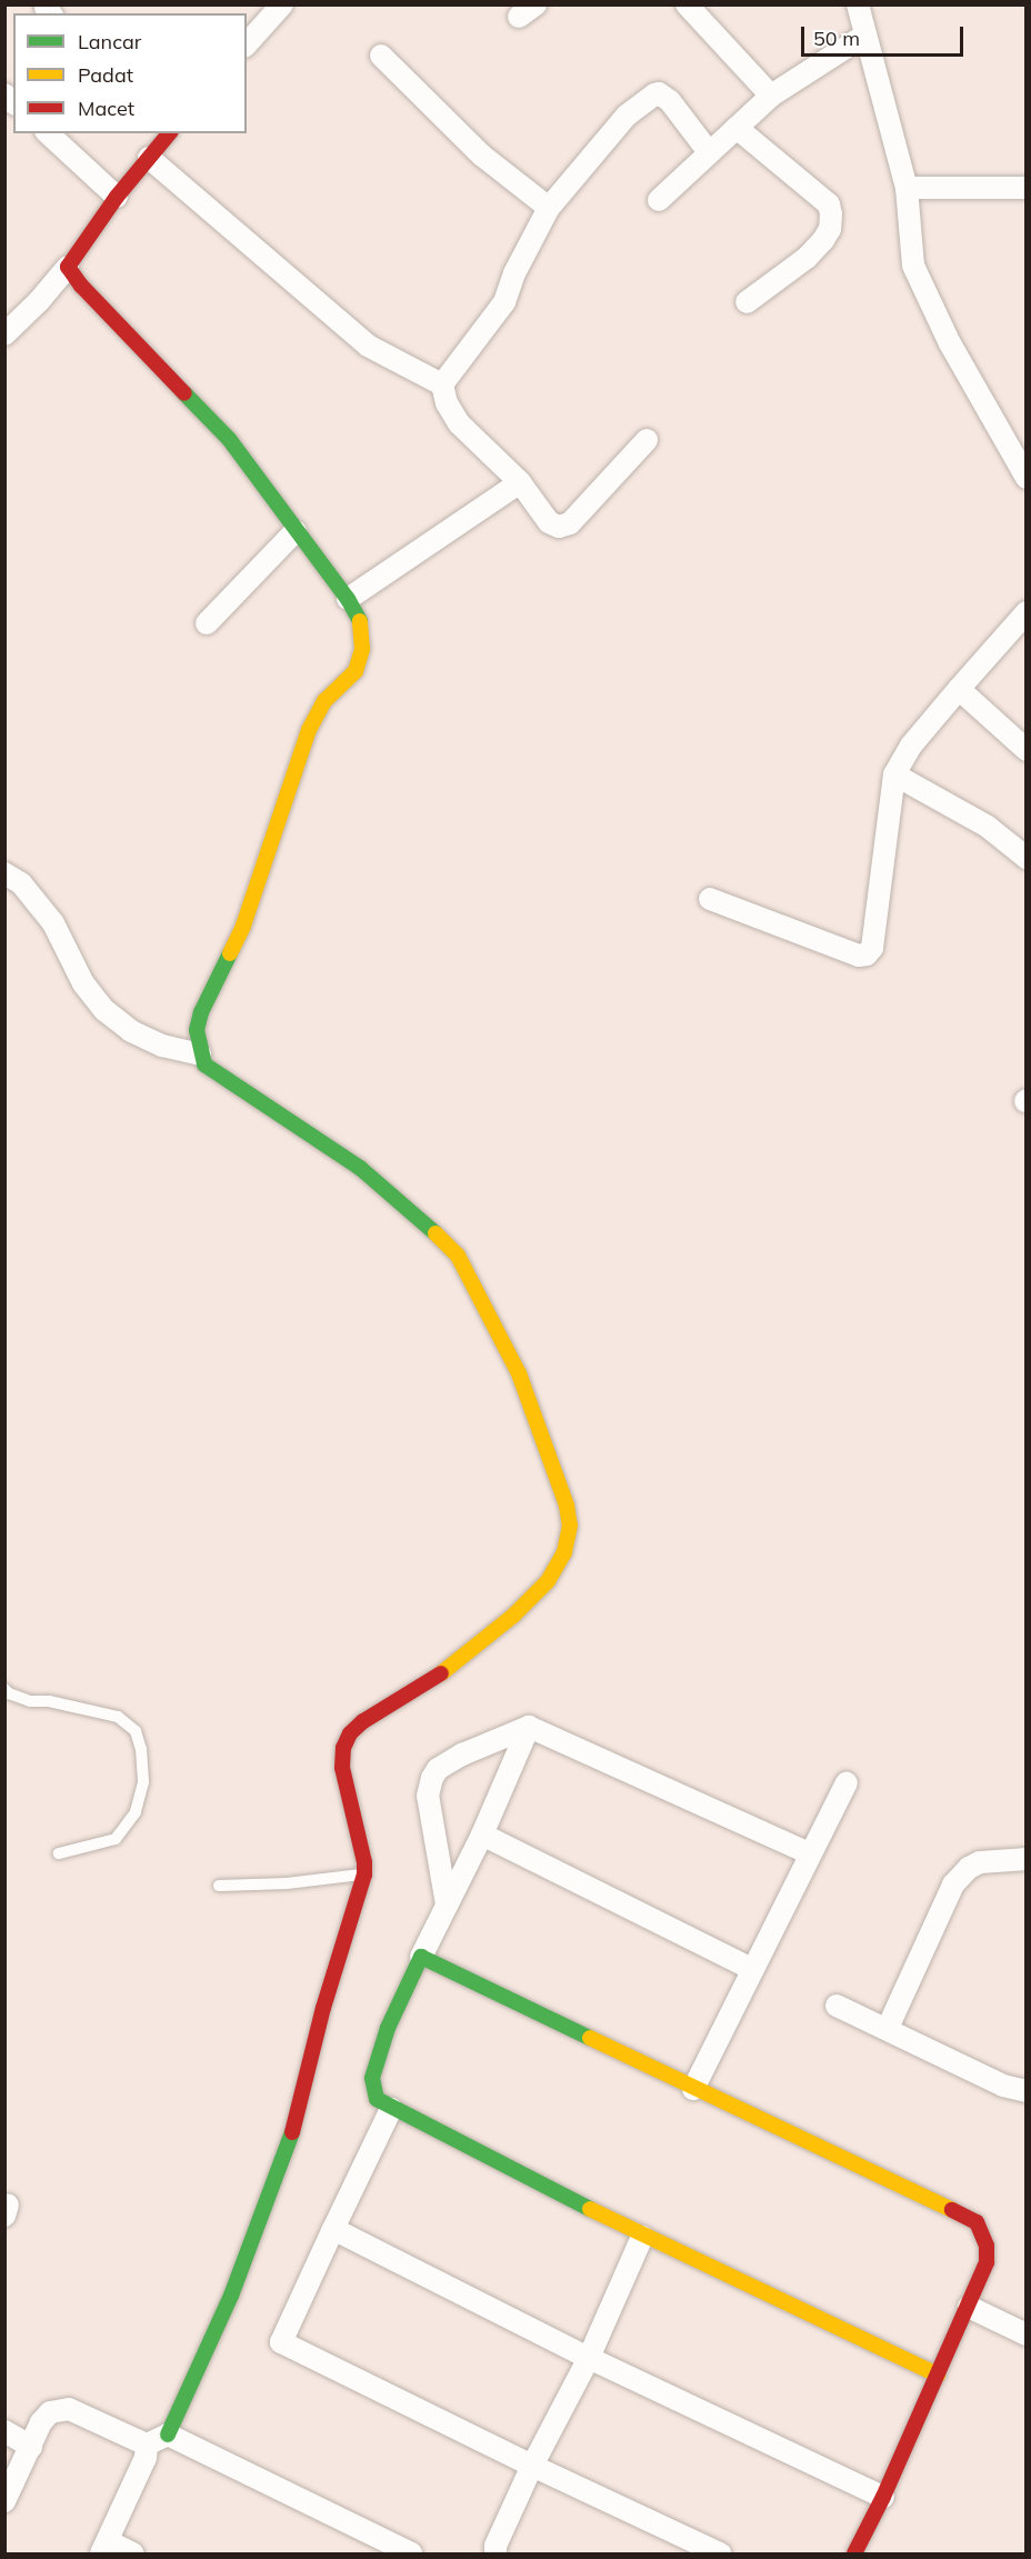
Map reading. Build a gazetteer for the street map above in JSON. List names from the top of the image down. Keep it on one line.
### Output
{"legend":["Lancar","Padat","Macet"],"scale_bar":"50 m"}
